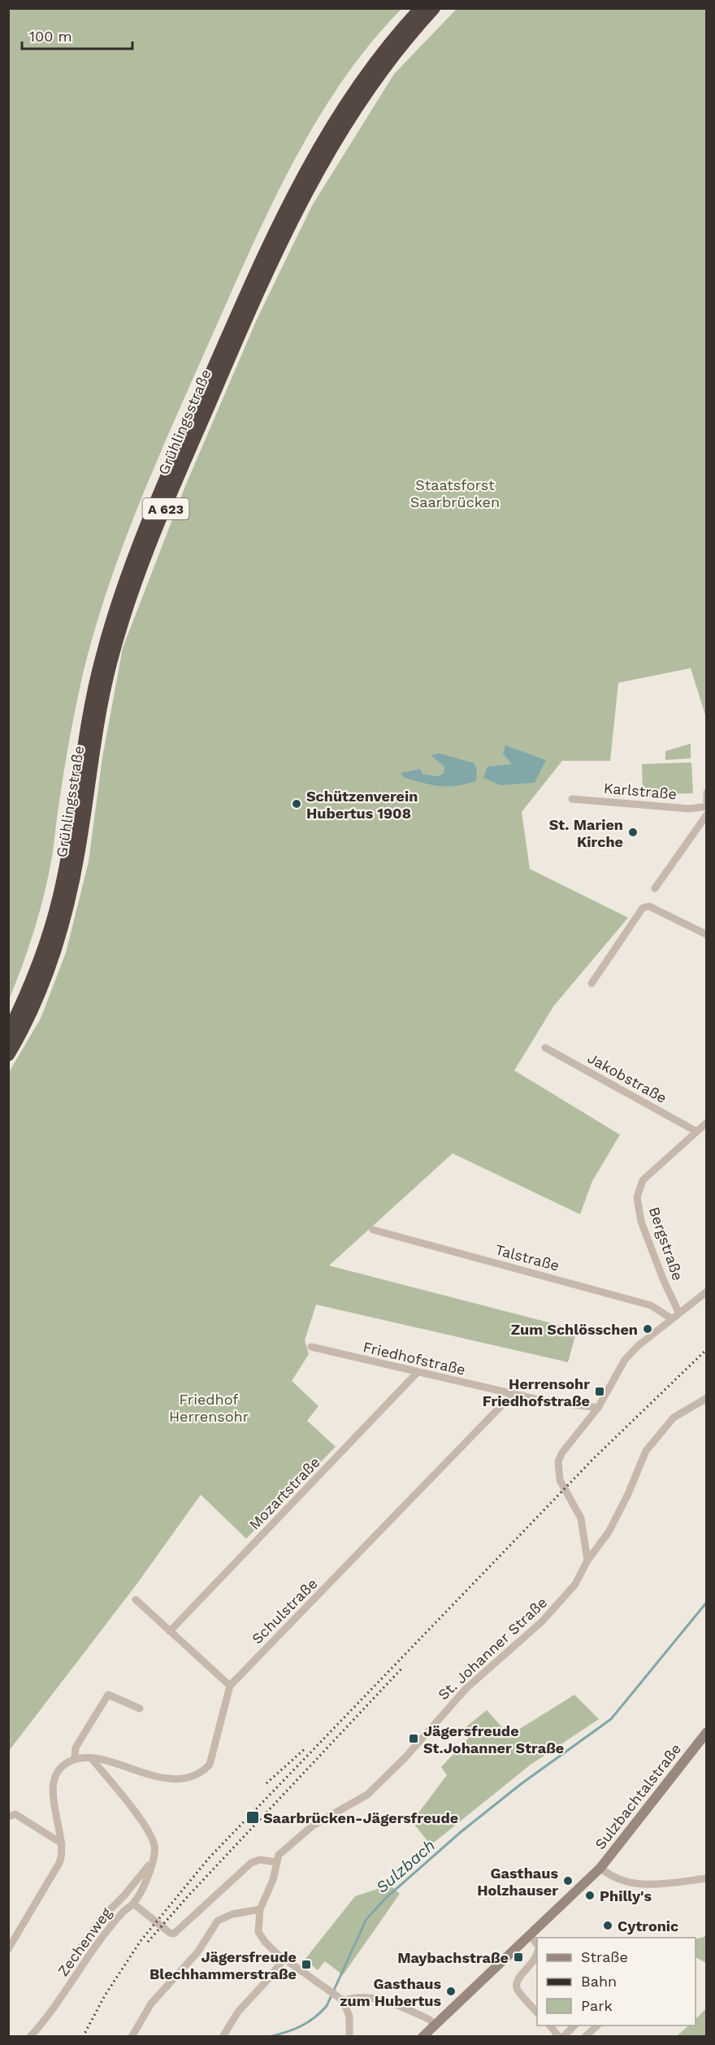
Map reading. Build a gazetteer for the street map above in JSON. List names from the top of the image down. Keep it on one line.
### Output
{"streets":{"highway":["Grühlingsstraße","A 623"],"main road":["Sulzbachtalstraße"],"street":["Karlstraße","Jakobstraße","Bergstraße","Talstraße","Friedhofstraße","Mozartstraße","Schulstraße","St. Johanner Straße","Zechenweg"]},"crossings":[["Jakobstraße","Bergstraße"],["Friedhofstraße","Mozartstraße"],["Friedhofstraße","Schulstraße"],["Schulstraße","Zechenweg"]],"water":["Sulzbach"],"parks":["Staatsforst Saarbrücken","Friedhof Herrensohr"],"places":{"other":["Schützenverein Hubertus 1908","St. Marien Kirche","Zum Schlösschen","Gasthaus Holzhauser","Philly's","Cytronic","Gasthaus zum Hubertus"],"transit":["Herrensohr Friedhofstraße","Jägersfreude St.Johanner Straße","Saarbrücken-Jägersfreude","Maybachstraße","Jägersfreude Blechhammerstraße"]},"legend":["Straße","Bahn","Park"],"scale_bar":"100 m"}
